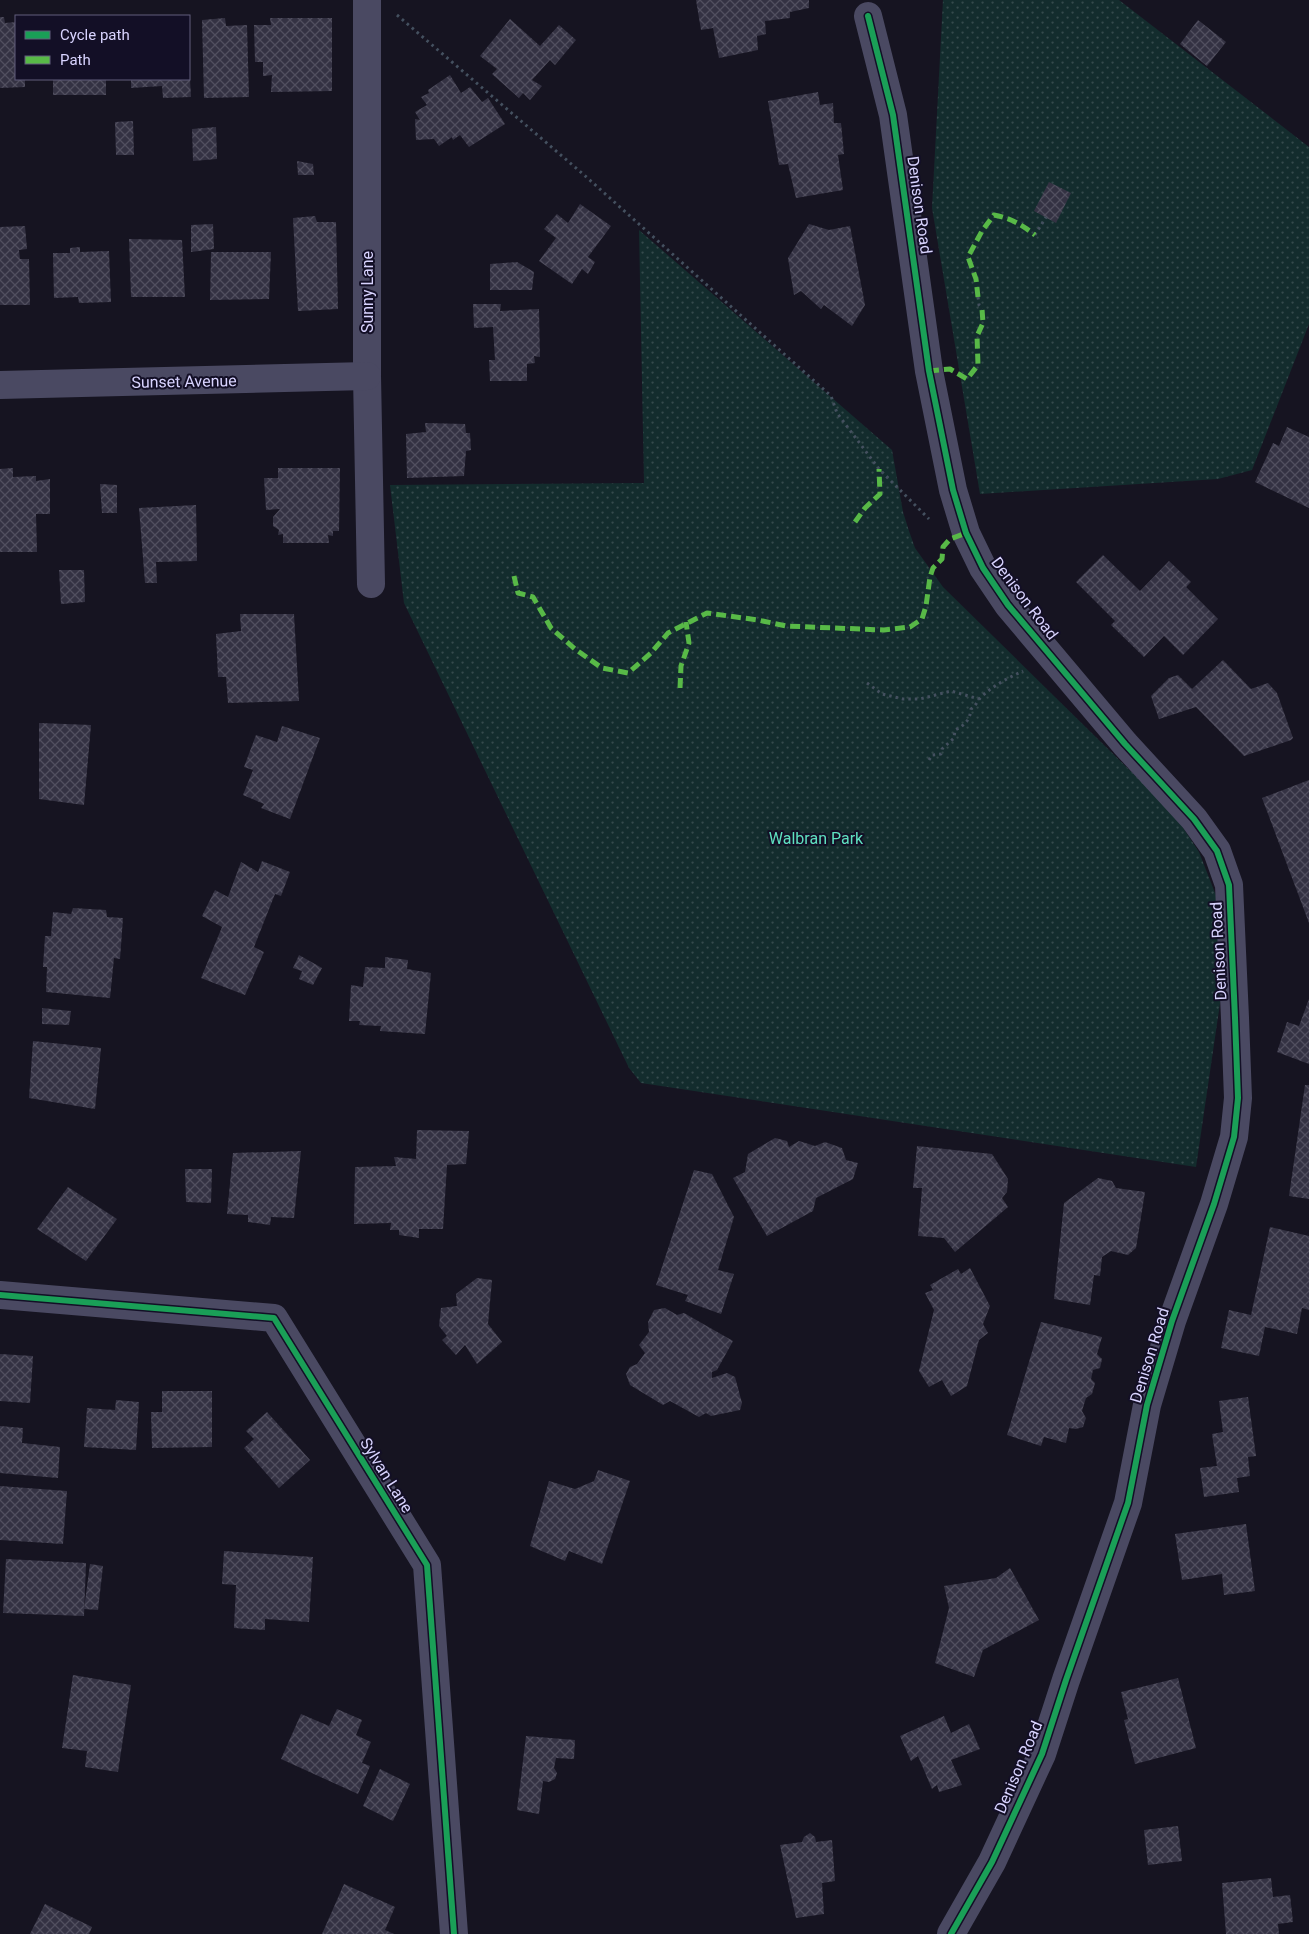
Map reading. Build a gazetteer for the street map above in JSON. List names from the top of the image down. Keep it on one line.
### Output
{"streets":{"street":["Denison Road","Sunny Lane","Sunset Avenue","Sylvan Lane"]},"crossings":[["Sunny Lane","Sunset Avenue"]],"parks":["Walbran Park"],"legend":["Cycle path","Path"]}
